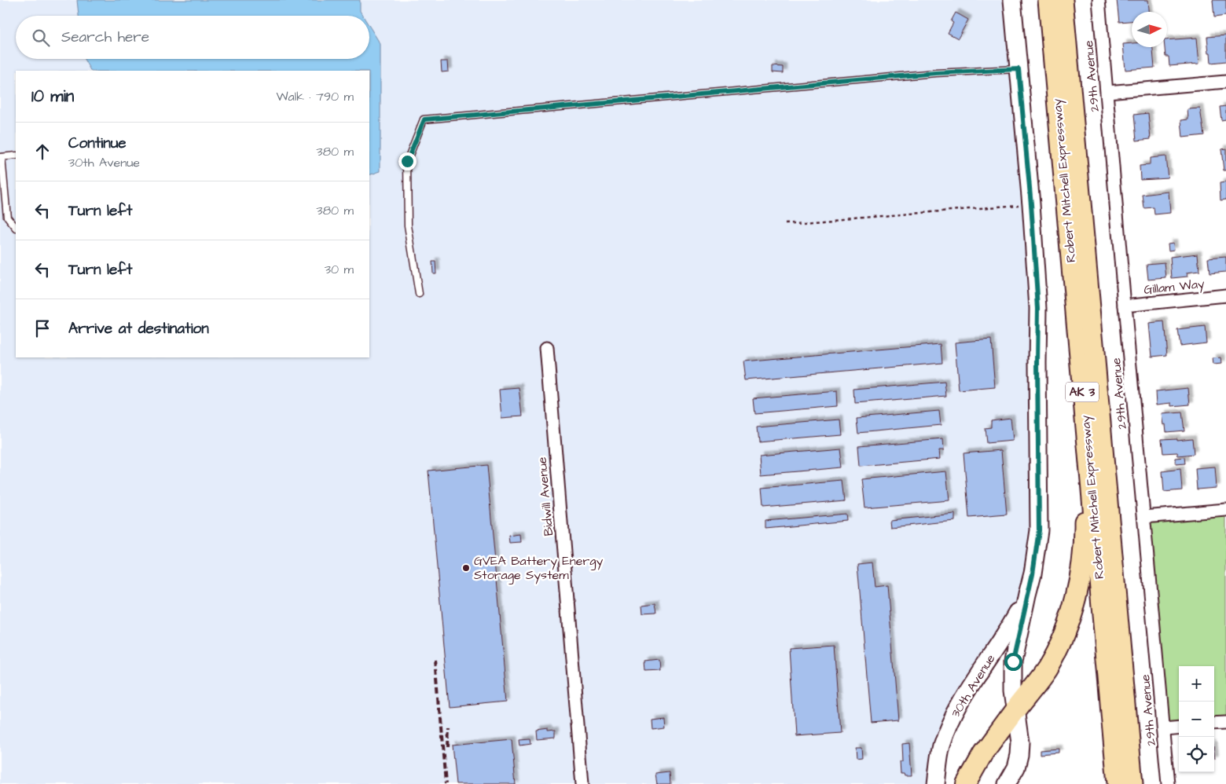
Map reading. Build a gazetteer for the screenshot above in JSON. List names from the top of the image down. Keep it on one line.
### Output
{"streets":{"highway":["Robert Mitchell Expressway","AK 3"],"main road":["30th Avenue"],"street":["29th Avenue","Gillam Way","Bidwill Avenue"]},"crossings":[["29th Avenue","Gillam Way"]],"places":["GVEA Battery Energy Storage System"],"north":"right","page":{"search":"Search here","heading":["10 min","Walk · 790 m"],"list":[["Continue","30th Avenue","380 m"],["Turn left","380 m"],["Turn left","30 m"],"Arrive at destination"],"map_buttons":["+","−"]}}
